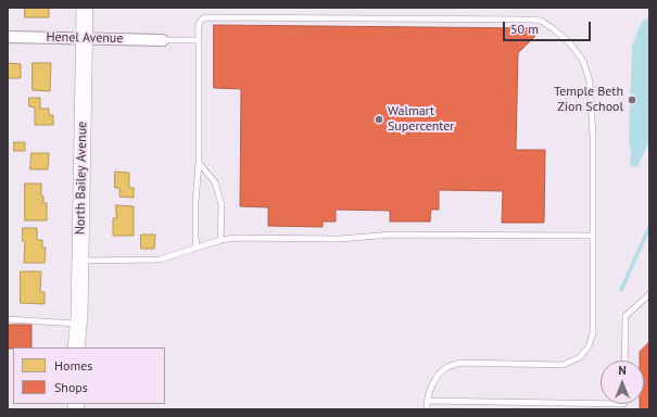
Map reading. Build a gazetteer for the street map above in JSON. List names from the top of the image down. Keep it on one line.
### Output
{"streets":{"street":["Henel Avenue","North Bailey Avenue"]},"crossings":[["Henel Avenue","North Bailey Avenue"]],"places":["Temple Beth Zion School","Walmart Supercenter"],"legend":["Homes","Shops"],"scale_bar":"50 m","north":"top"}
